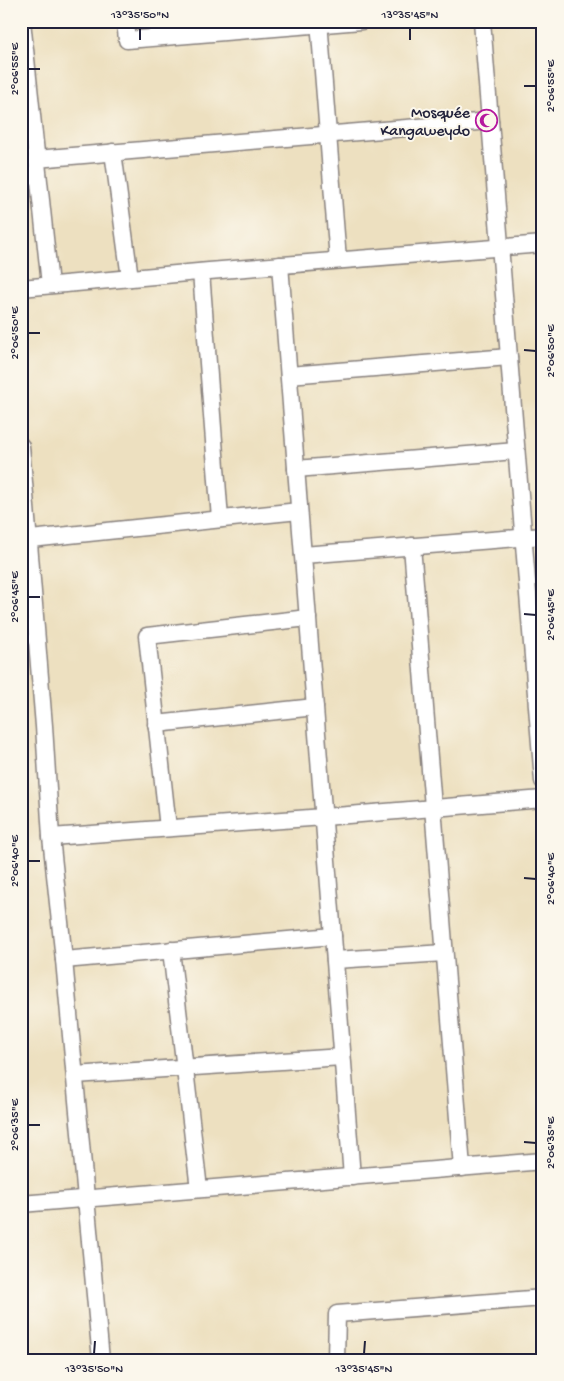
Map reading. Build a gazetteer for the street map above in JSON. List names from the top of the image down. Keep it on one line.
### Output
{"places":{"mosque":["Mosquée Kangaweydo"]},"coordinates":["13°35'50\"N","13°35'45\"N","2°06'55\"E","2°06'50\"E","2°06'45\"E","2°06'40\"E","2°06'35\"E"]}
